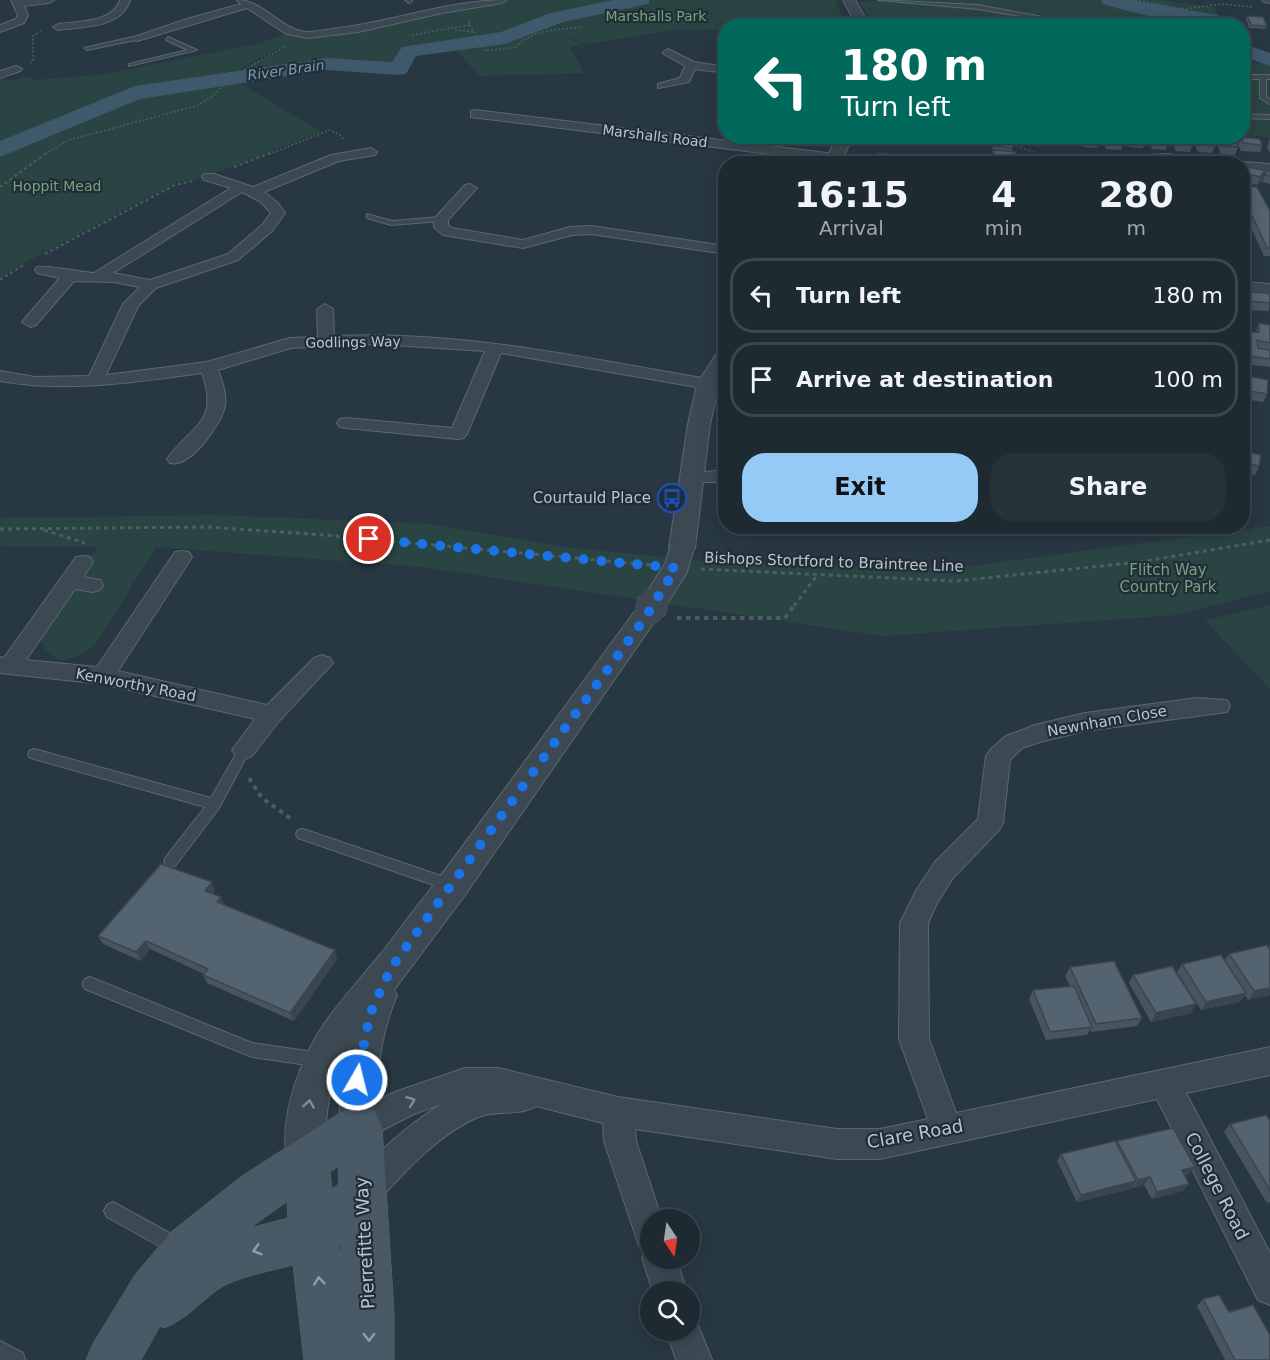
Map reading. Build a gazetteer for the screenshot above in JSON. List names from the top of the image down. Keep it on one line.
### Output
{"streets":{"main road":["Pierrefitte Way"],"street":["Marshalls Road","Godlings Way","Kenworthy Road","Newnham Close","Clare Road","College Road"],"path":["Bishops Stortford to Braintree Line"]},"crossings":[["Newnham Close","Clare Road"],["Clare Road","College Road"],["Clare Road","Pierrefitte Way"]],"water":["River Brain"],"parks":["Marshalls Park","Hoppit Mead","Flitch Way Country Park"],"places":{"bus stop":["Courtauld Place"]},"north":"bottom","page":{"turn":["180 m","Turn left"],"eta":["16:15","Arrival","4","min","280","m"],"list":[{"name":"Turn left","value":"180 m"},{"name":"Arrive at destination","value":"100 m"}],"buttons":["Exit","Share"]}}
